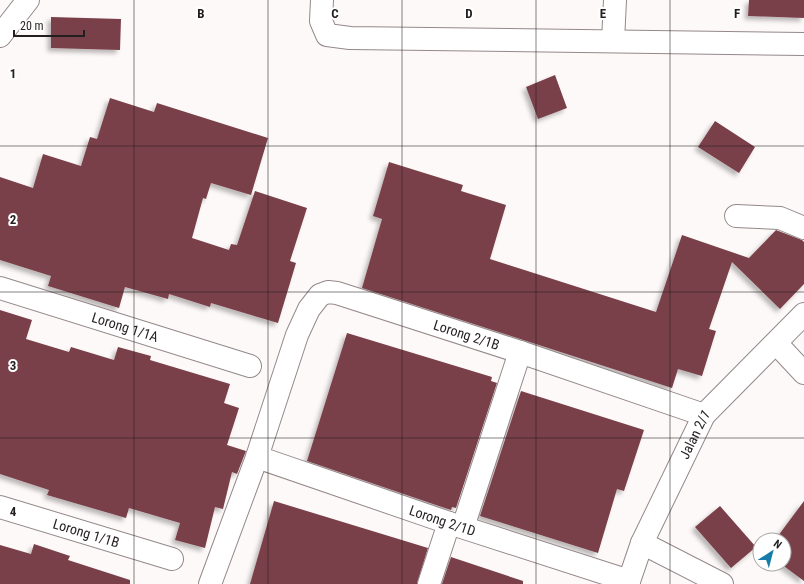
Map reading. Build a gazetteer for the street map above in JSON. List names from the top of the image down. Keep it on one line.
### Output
{"streets":{"street":["Lorong 1/1A","Lorong 2/1B","Jalan 2/1","Lorong 2/1D","Lorong 1/1B"]},"crossings":[["Lorong 2/1B","Jalan 2/1"],["Lorong 2/1B","Lorong 2/1D"],["Jalan 2/1","Lorong 2/1D"]],"scale_bar":"20 m","north":"top right","grid":{"columns":["B","C","D","E","F"],"rows":["1","2","3","4"]}}
